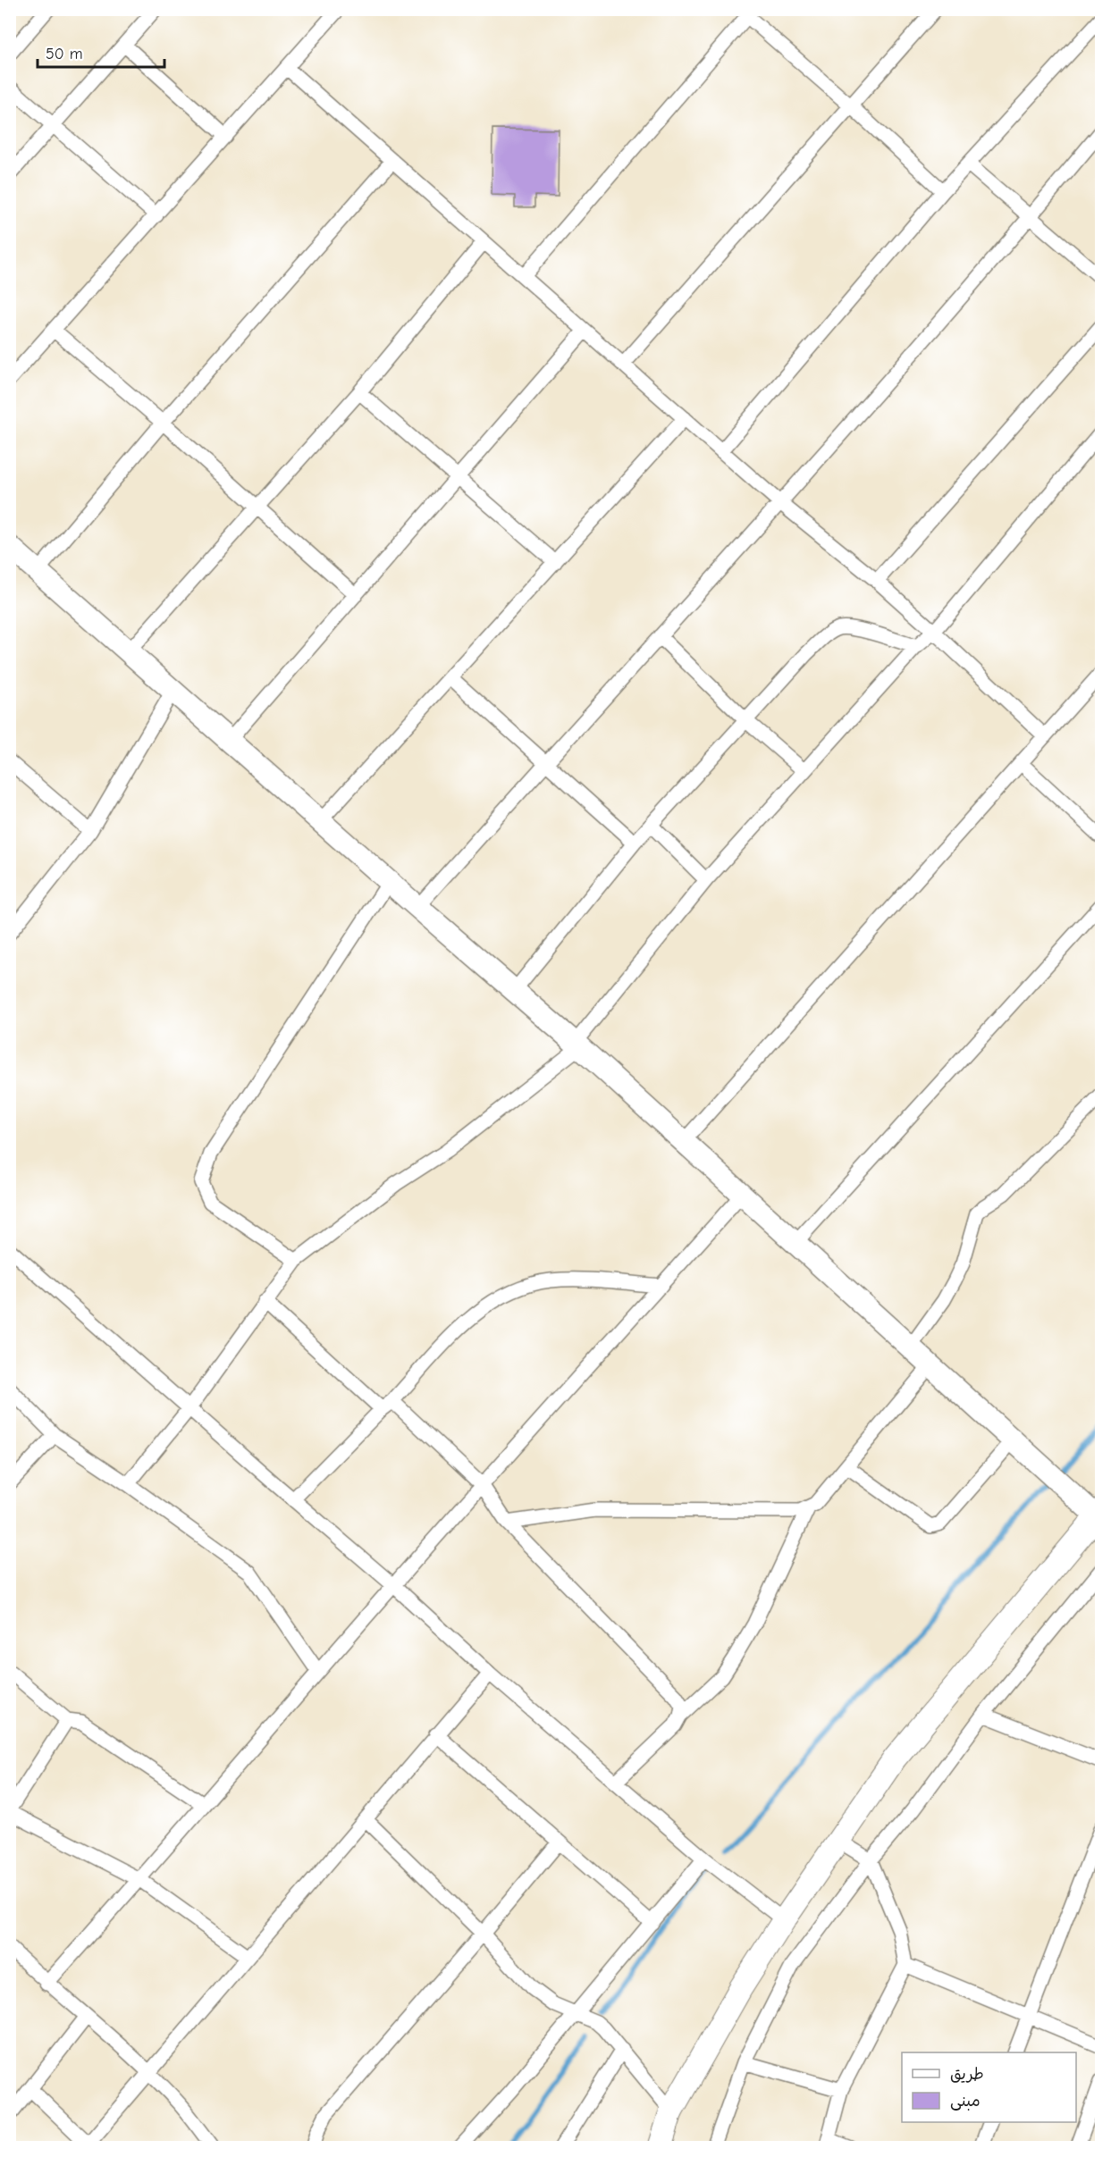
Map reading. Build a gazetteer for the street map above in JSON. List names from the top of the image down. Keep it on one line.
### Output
{"legend":["طريق","مبنى"],"scale_bar":"50 m"}
